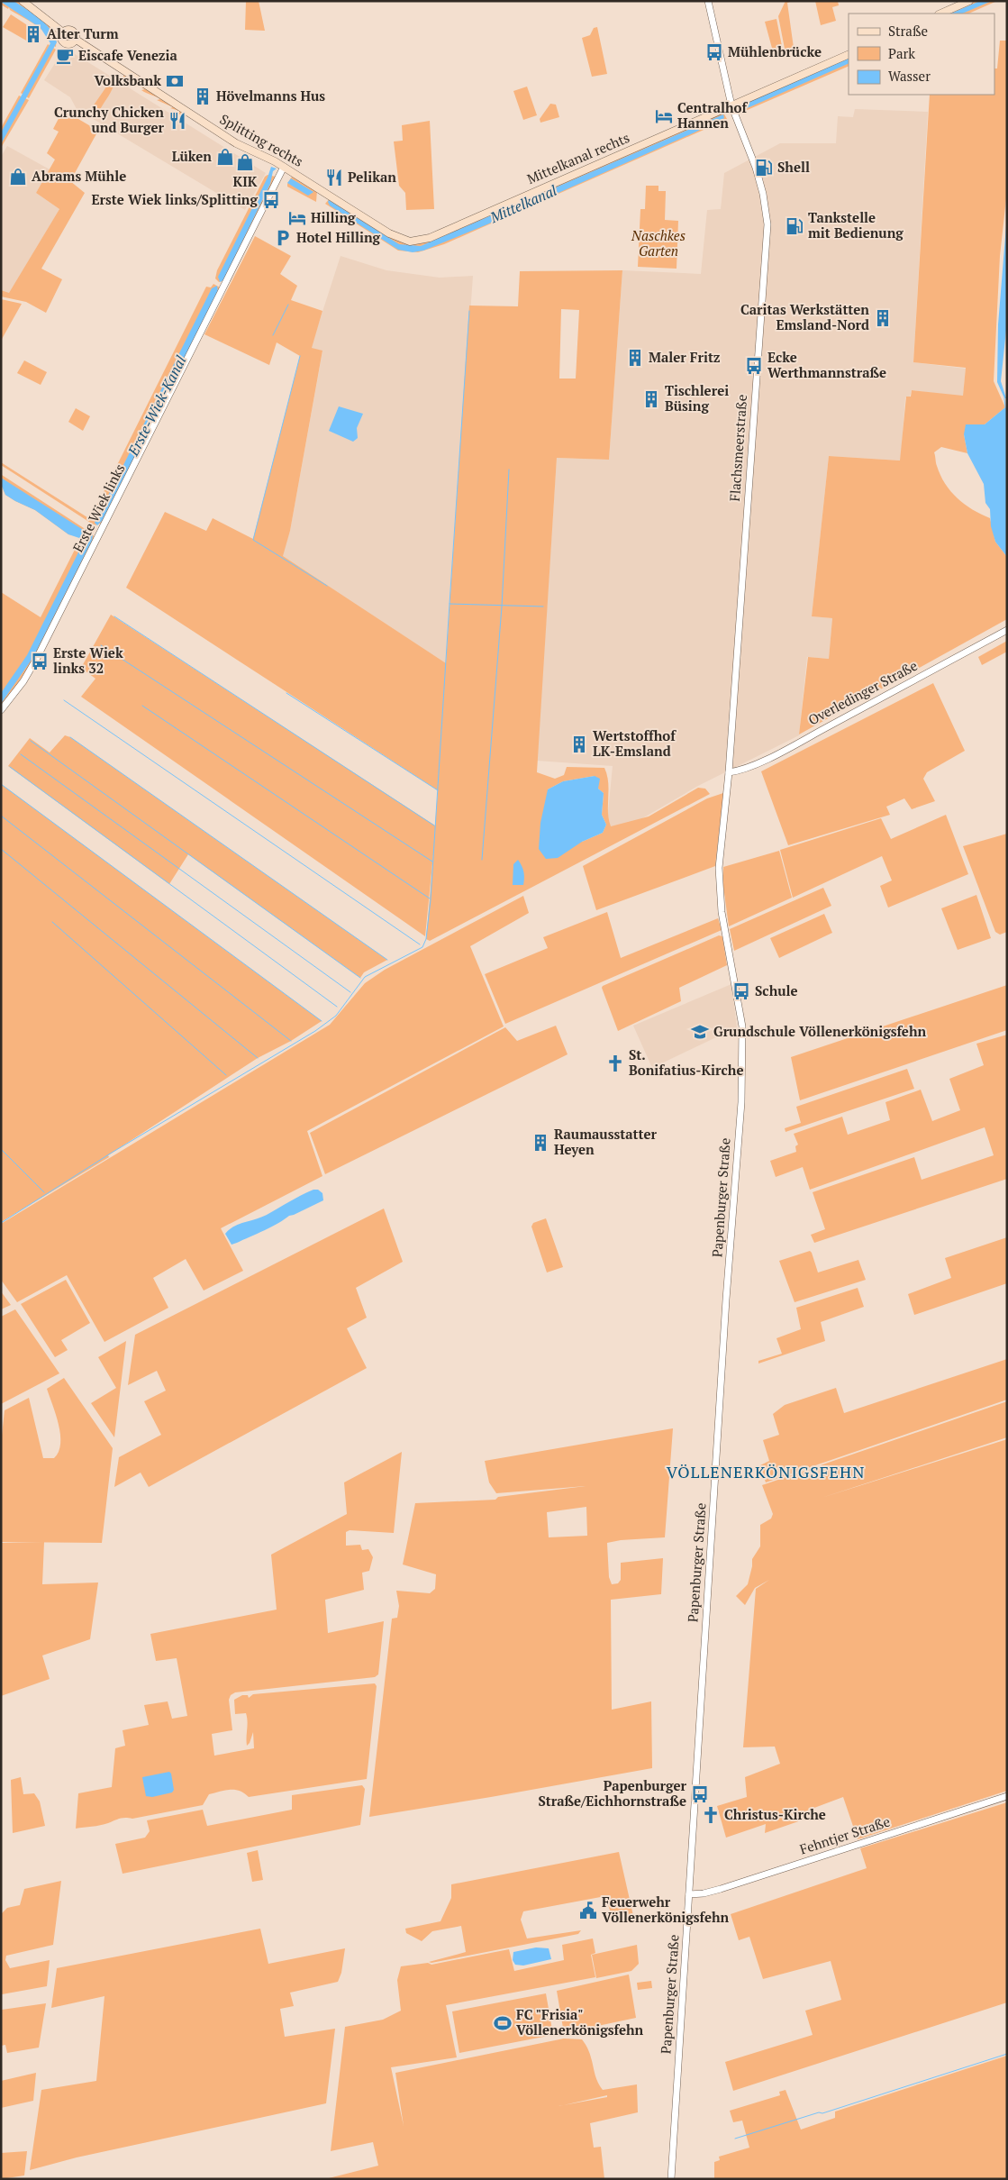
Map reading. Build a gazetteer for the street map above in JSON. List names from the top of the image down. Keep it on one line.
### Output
{"streets":{"main road":["Splitting rechts","Mittelkanal rechts"],"street":["Flachsmeerstraße","Erste Wiek links","Overledinger Straße","Papenburger Straße","Fehntjer Straße"]},"crossings":[["Splitting rechts","Mittelkanal rechts"],["Splitting rechts","Erste Wiek links"],["Mittelkanal rechts","Flachsmeerstraße"],["Flachsmeerstraße","Overledinger Straße"],["Flachsmeerstraße","Papenburger Straße"],["Papenburger Straße","Fehntjer Straße"]],"districts":["VÖLLENERKÖNIGSFEHN"],"water":["Mittelkanal","Erste-Wiek-Kanal"],"parks":["Naschkes Garten"],"places":{"building":["Alter Turm","Hövelmanns Hus","Caritas Werkstätten Emsland-Nord","Maler Fritz","Tischlerei Büsing","Wertstoffhof LK-Emsland","Raumausstatter Heyen"],"bus stop":["Mühlenbrücke","Erste Wiek links/Splitting","Ecke Werthmannstraße","Erste Wiek links 32","Schule","Papenburger Straße/Eichhornstraße"],"cafe":["Eiscafe Venezia"],"bank":["Volksbank"],"hotel":["Centralhof Hannen","Hilling"],"restaurant":["Crunchy Chicken und Burger","Pelikan"],"shop":["Lüken","KIK","Abrams Mühle"],"fuel station":["Shell","Tankstelle mit Bedienung"],"parking":["Hotel Hilling"],"school or university":["Grundschule Völlenerkönigsfehn"],"church":["St. Bonifatius-Kirche","Christus-Kirche"],"public building":["Feuerwehr Völlenerkönigsfehn"],"sports":["FC \"Frisia\" Völlenerkönigsfehn"]},"legend":["Straße","Park","Wasser"]}
